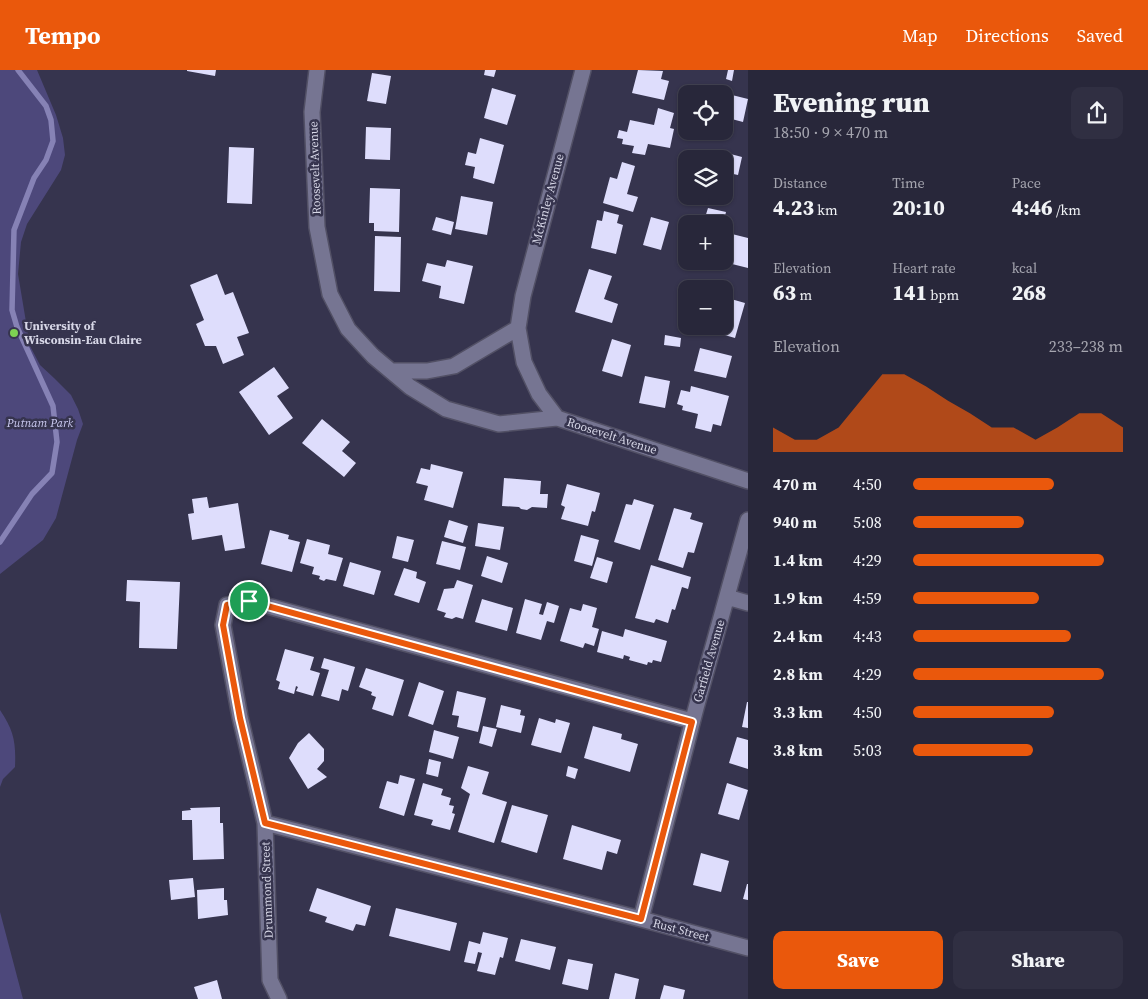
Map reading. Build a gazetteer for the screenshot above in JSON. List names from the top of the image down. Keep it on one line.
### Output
{"streets":{"street":["Roosevelt Avenue","McKinley Avenue","Garfield Avenue","Drummond Street","Rust Street"]},"crossings":[["Roosevelt Avenue","McKinley Avenue"],["Garfield Avenue","Drummond Street"],["Garfield Avenue","Rust Street"],["Drummond Street","Rust Street"]],"parks":["Putnam Park"],"places":["University of Wisconsin-Eau Claire"],"page":{"header":"Tempo","nav":["Map","Directions","Saved"],"heading":["Evening run","18:50 · 9 × 470 m"],"map_buttons":["+","−"],"stats":[["Distance","4.23 km"],["Time","20:10"],["Pace","4:46 /km"],["Elevation","63 m"],["Heart rate","141 bpm"],["kcal","268"]],"chart":["Elevation","233–238 m"],"list":[{"name":"470 m","note":"4:50"},{"name":"940 m","note":"5:08"},{"name":"1.4 km","note":"4:29"},{"name":"1.9 km","note":"4:59"},{"name":"2.4 km","note":"4:43"},{"name":"2.8 km","note":"4:29"},{"name":"3.3 km","note":"4:50"},{"name":"3.8 km","note":"5:03"}],"buttons":["Save","Share"]}}
